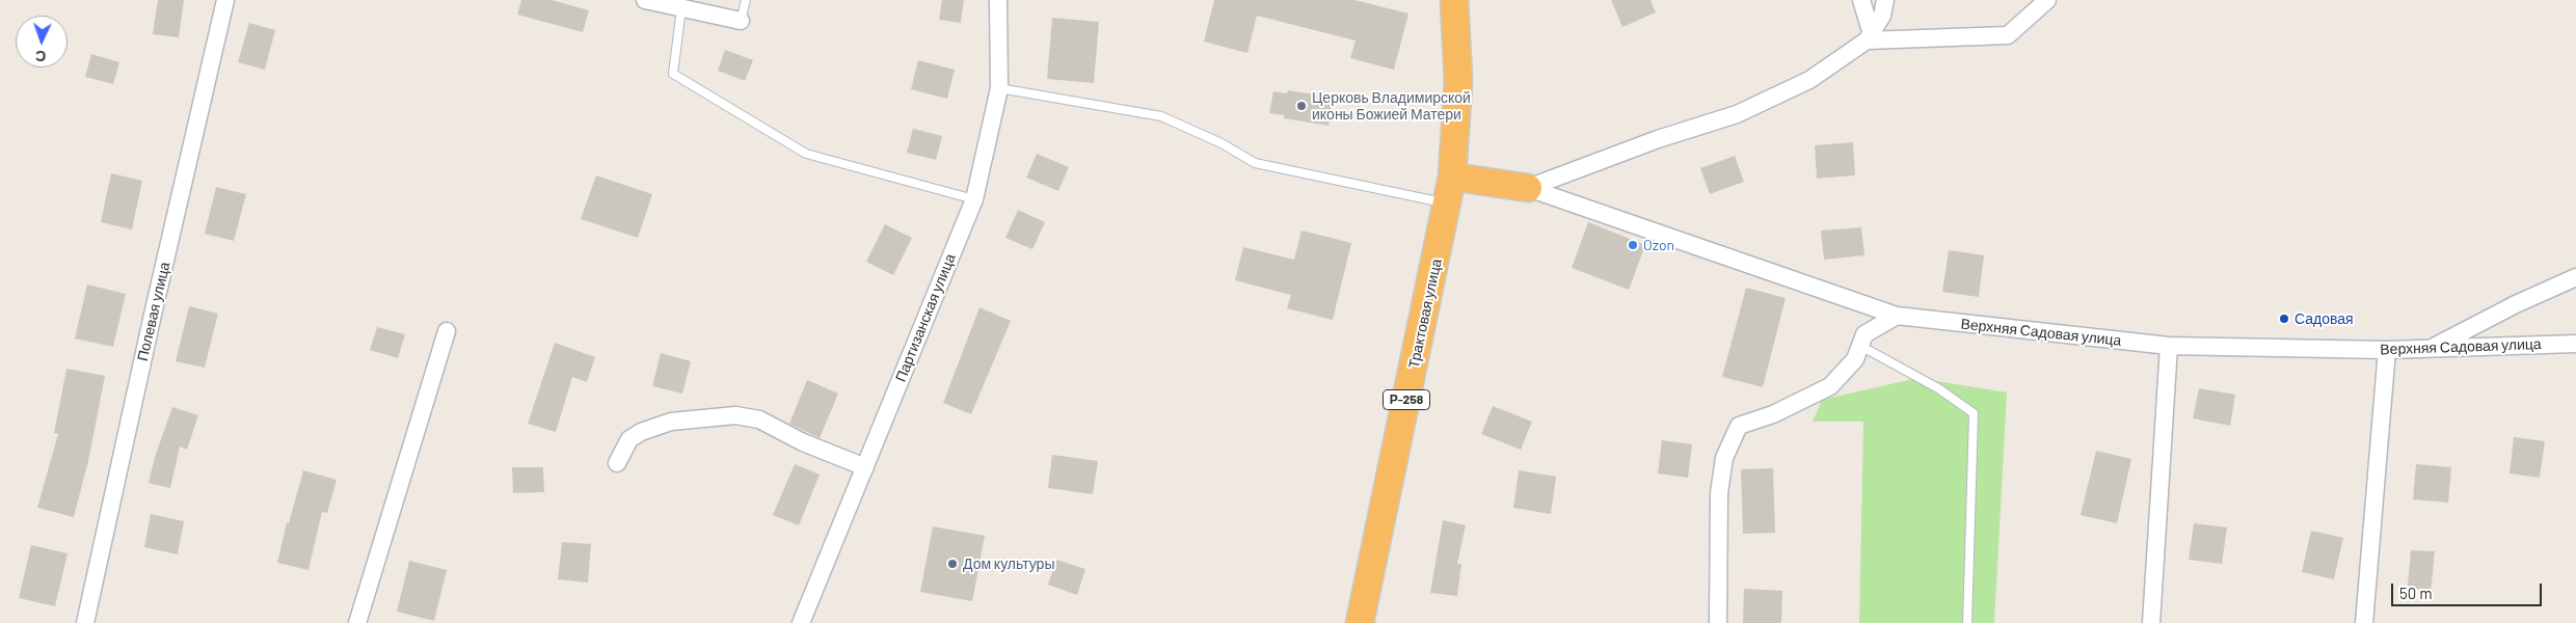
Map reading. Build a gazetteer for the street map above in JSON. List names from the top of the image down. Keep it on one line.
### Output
{"streets":{"highway":["Трактовая улица","Р-258"],"street":["Полевая улица","Партизанская улица","Верхняя Садовая улица"]},"places":["Церковь Владимирской иконы Божией Матери","Ozon","Садовая","Дом культуры"],"scale_bar":"50 m","north":"bottom"}
